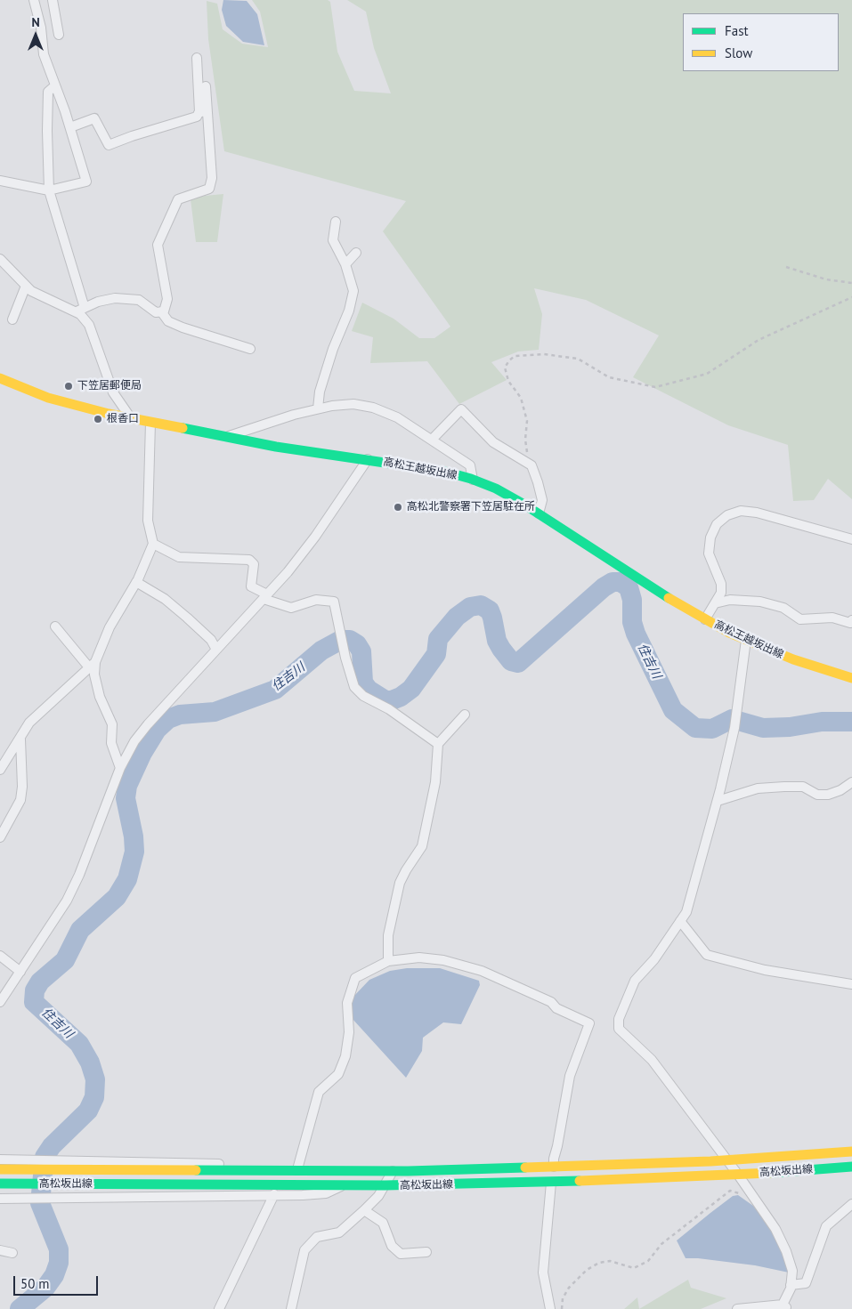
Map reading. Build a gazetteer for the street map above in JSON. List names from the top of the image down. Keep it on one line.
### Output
{"streets":{"main road":["高松王越坂出線","高松坂出線"]},"water":["住吉川"],"places":["下笠居郵便局","根香口","高松北警察署下笠居駐在所"],"legend":["Fast","Slow"],"scale_bar":"50 m","north":"top"}
